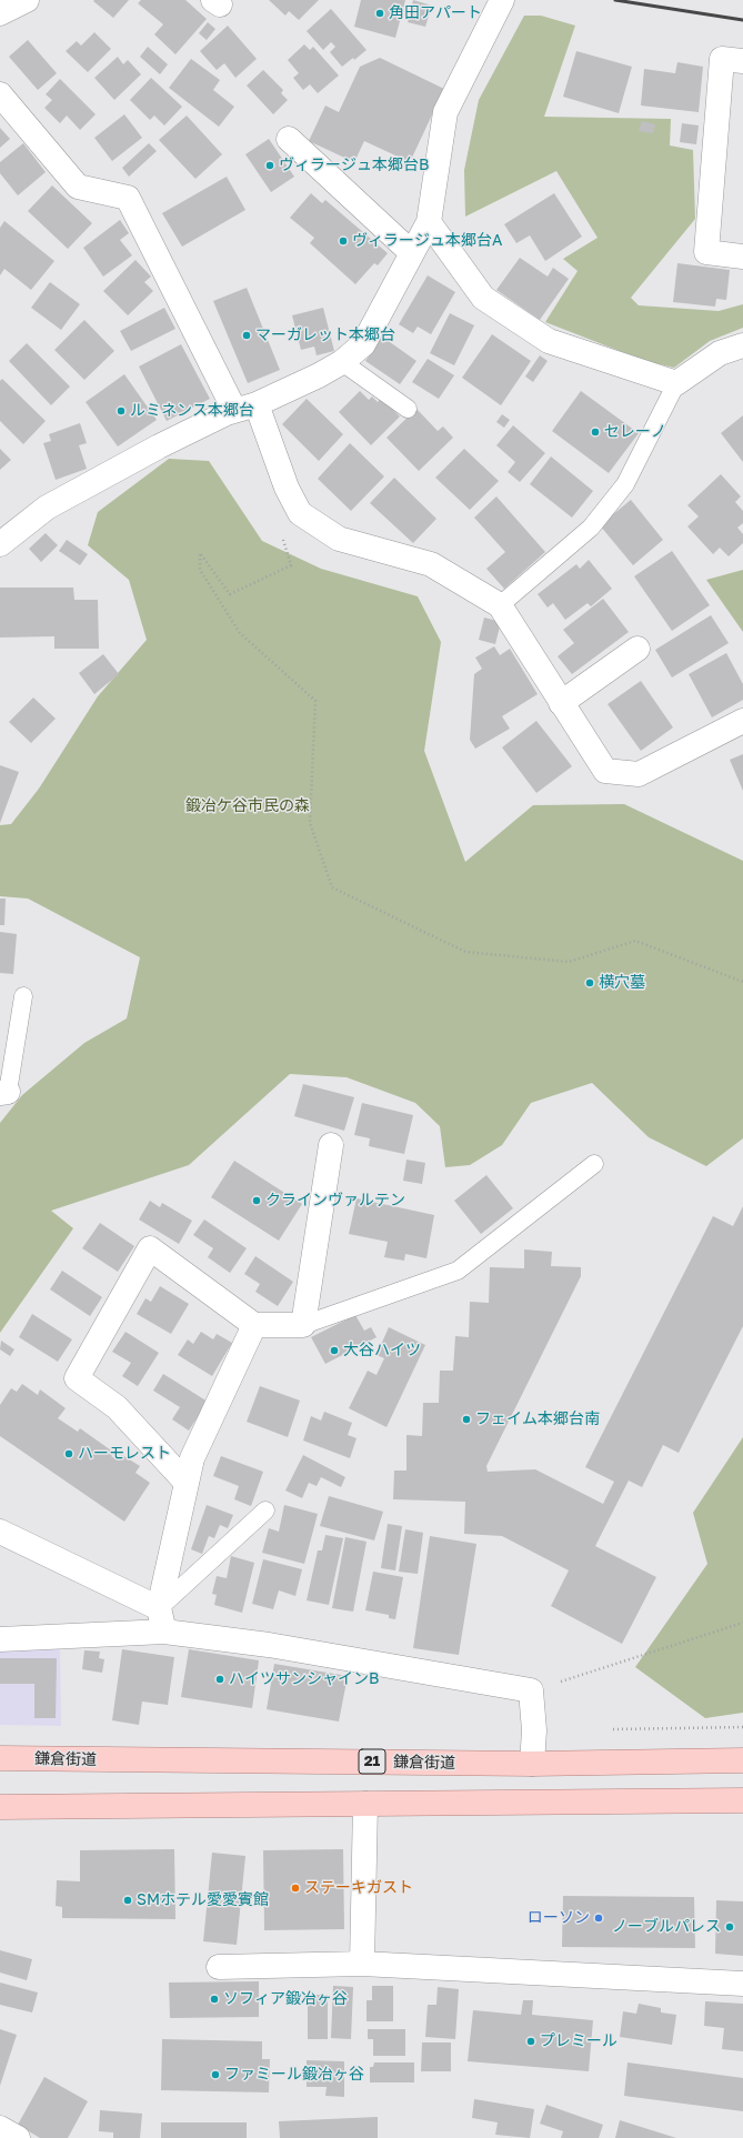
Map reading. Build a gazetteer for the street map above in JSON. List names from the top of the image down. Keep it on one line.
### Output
{"streets":{"main road":["鎌倉街道","21"]},"parks":["鍛冶ケ谷市民の森"],"places":["角田アパート","ヴィラージュ本郷台B","ヴィラージュ本郷台A","マーガレット本郷台","ルミネンス本郷台","セレーノ","横穴墓","クラインヴァルテン","大谷ハイツ","フェイム本郷台南","ハーモレスト","ハイツサンシャインB","ステーキガスト","SMホテル愛愛賓館","ローソン","ノーブルパレス","ソフィア鍛冶ヶ谷","プレミール","ファミール鍛冶ヶ谷"]}
